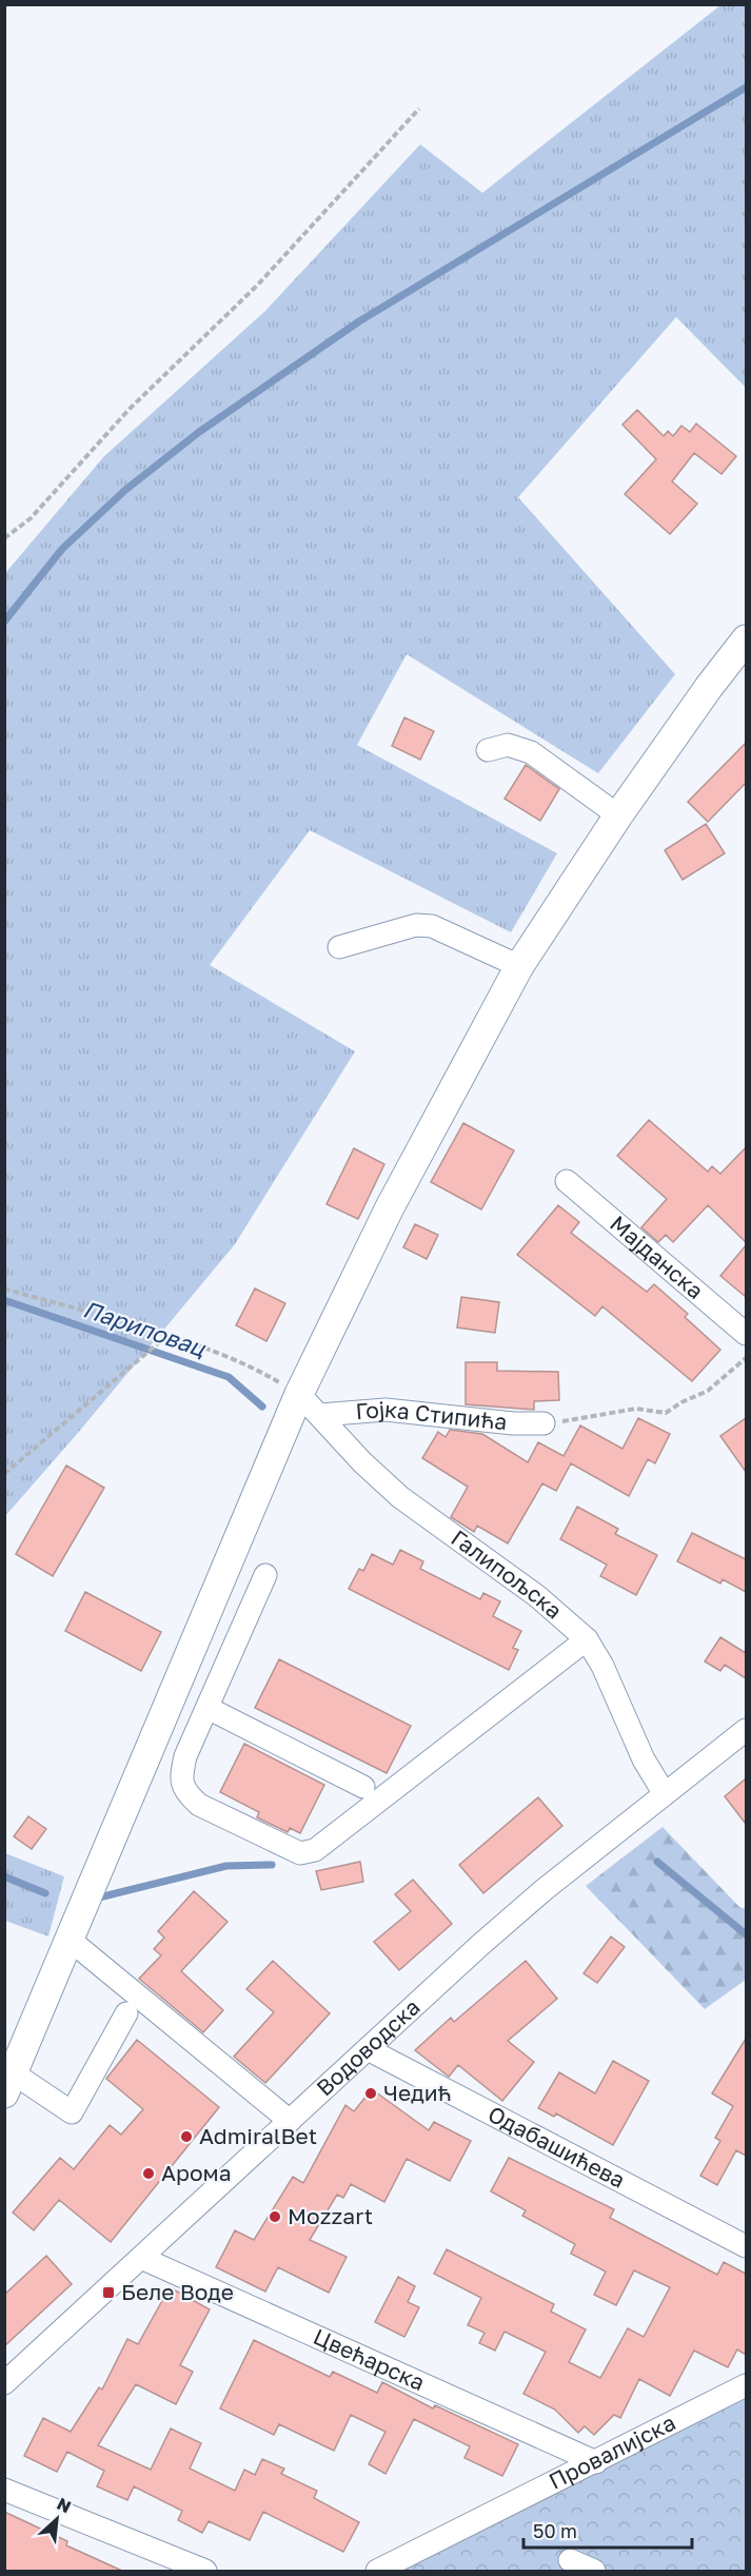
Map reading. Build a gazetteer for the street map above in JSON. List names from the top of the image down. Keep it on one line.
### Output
{"streets":{"street":["Мајданска","Гојка Стипића","Галипољска","Водоводска","Одабашићева","Цвећарска","Провалијска"]},"crossings":[["Гојка Стипића","Галипољска"],["Галипољска","Водоводска"],["Водоводска","Одабашићева"],["Водоводска","Цвећарска"],["Цвећарска","Провалијска"]],"water":["Париповац"],"places":{"other":["Чедић","AdmiralBet","Арома","Mozzart"],"transit":["Беле Воде"]},"scale_bar":"50 m","north":"top right"}
